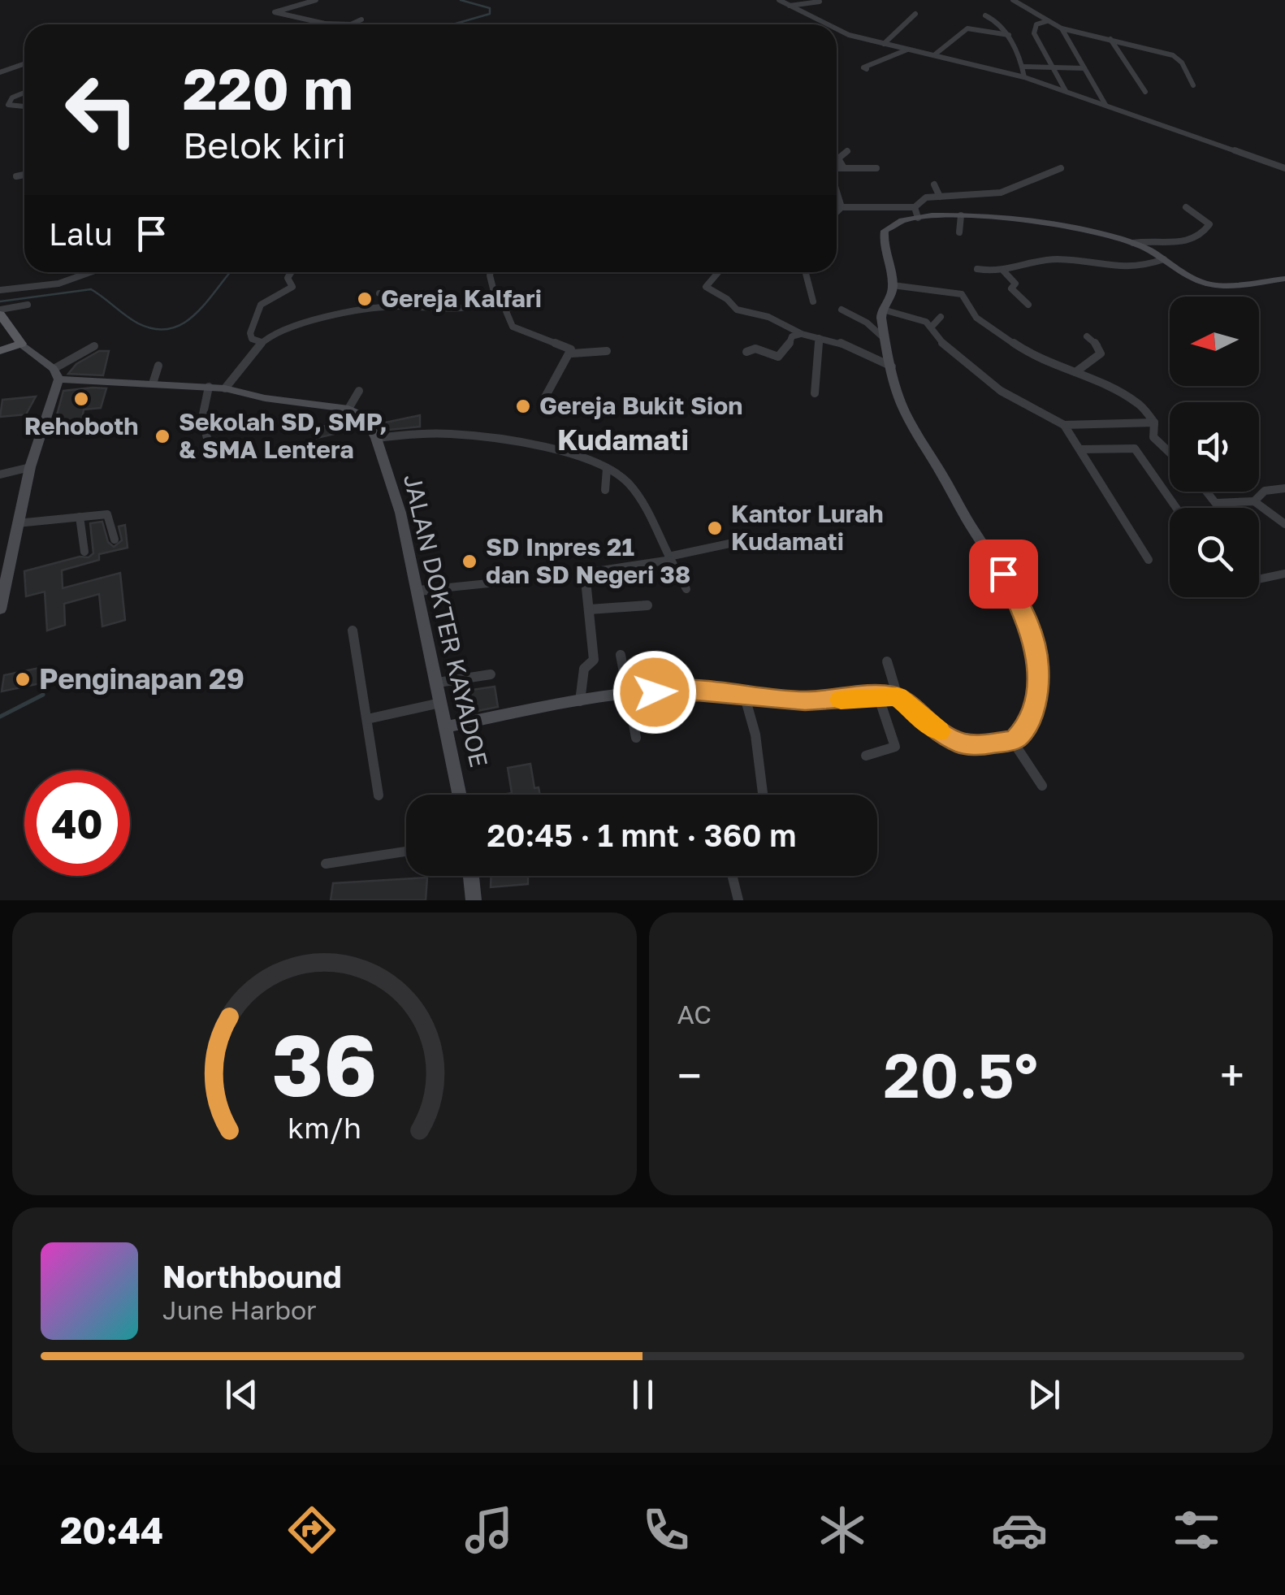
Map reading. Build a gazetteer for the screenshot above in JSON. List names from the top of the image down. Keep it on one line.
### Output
{"streets":{"street":["JALAN DOKTER KAYADOE"]},"districts":["Kudamati"],"places":["Gereja Kalfari","Rehoboth","Gereja Bukit Sion","Sekolah SD, SMP, & SMA Lentera","Kantor Lurah Kudamati","SD Inpres 21 dan SD Negeri 38","Penginapan 29"],"north":"left","page":{"turn":["220 m","Belok kiri"],"then":"Lalu","limit":"40","trip":"20:45 · 1 mnt · 360 m","tile":"AC","heat":["−","20.5°","+"],"song":["Northbound","June Harbor"],"tabs":"20:44","gauge":["36","km/h"]}}
